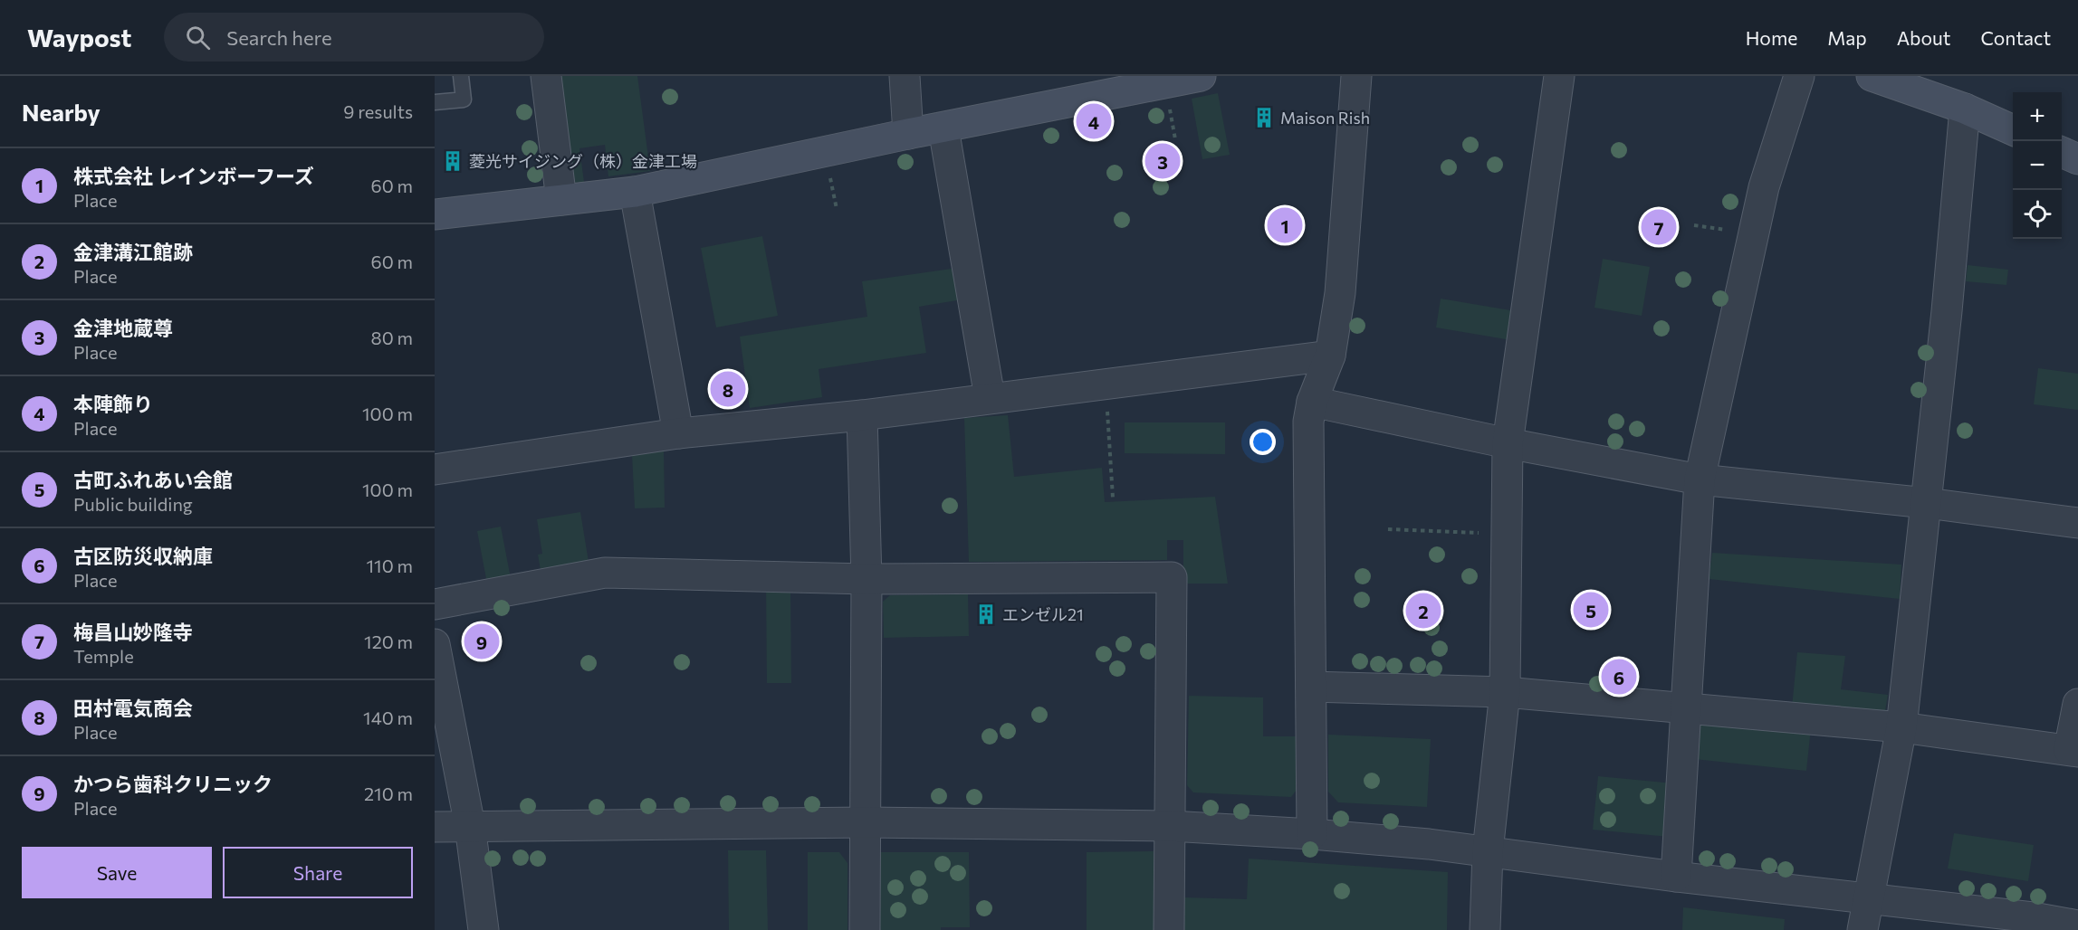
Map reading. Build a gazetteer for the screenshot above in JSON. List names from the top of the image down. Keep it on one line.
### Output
{"places":{"building":["Maison Rish","菱光サイジング（株）金津工場","エンゼル21"]},"page":{"header":"Waypost","search":"Search here","nav":["Home","Map","About","Contact"],"heading":["Nearby","9 results"],"map_buttons":["+","−"],"pins":["4","3","1","7","8","5","2","9","6"],"list":[{"mark":"1","name":"株式会社 レインボーフーズ","note":"Place","value":"60 m"},{"mark":"2","name":"金津溝江館跡","note":"Place","value":"60 m"},{"mark":"3","name":"金津地蔵尊","note":"Place","value":"80 m"},{"mark":"4","name":"本陣飾り","note":"Place","value":"100 m"},{"mark":"5","name":"古町ふれあい会館","note":"Public building","value":"100 m"},{"mark":"6","name":"古区防災収納庫","note":"Place","value":"110 m"},{"mark":"7","name":"梅昌山妙隆寺","note":"Temple","value":"120 m"},{"mark":"8","name":"田村電気商会","note":"Place","value":"140 m"},{"mark":"9","name":"かつら歯科クリニック","note":"Place","value":"210 m"}],"buttons":["Save","Share"]}}
